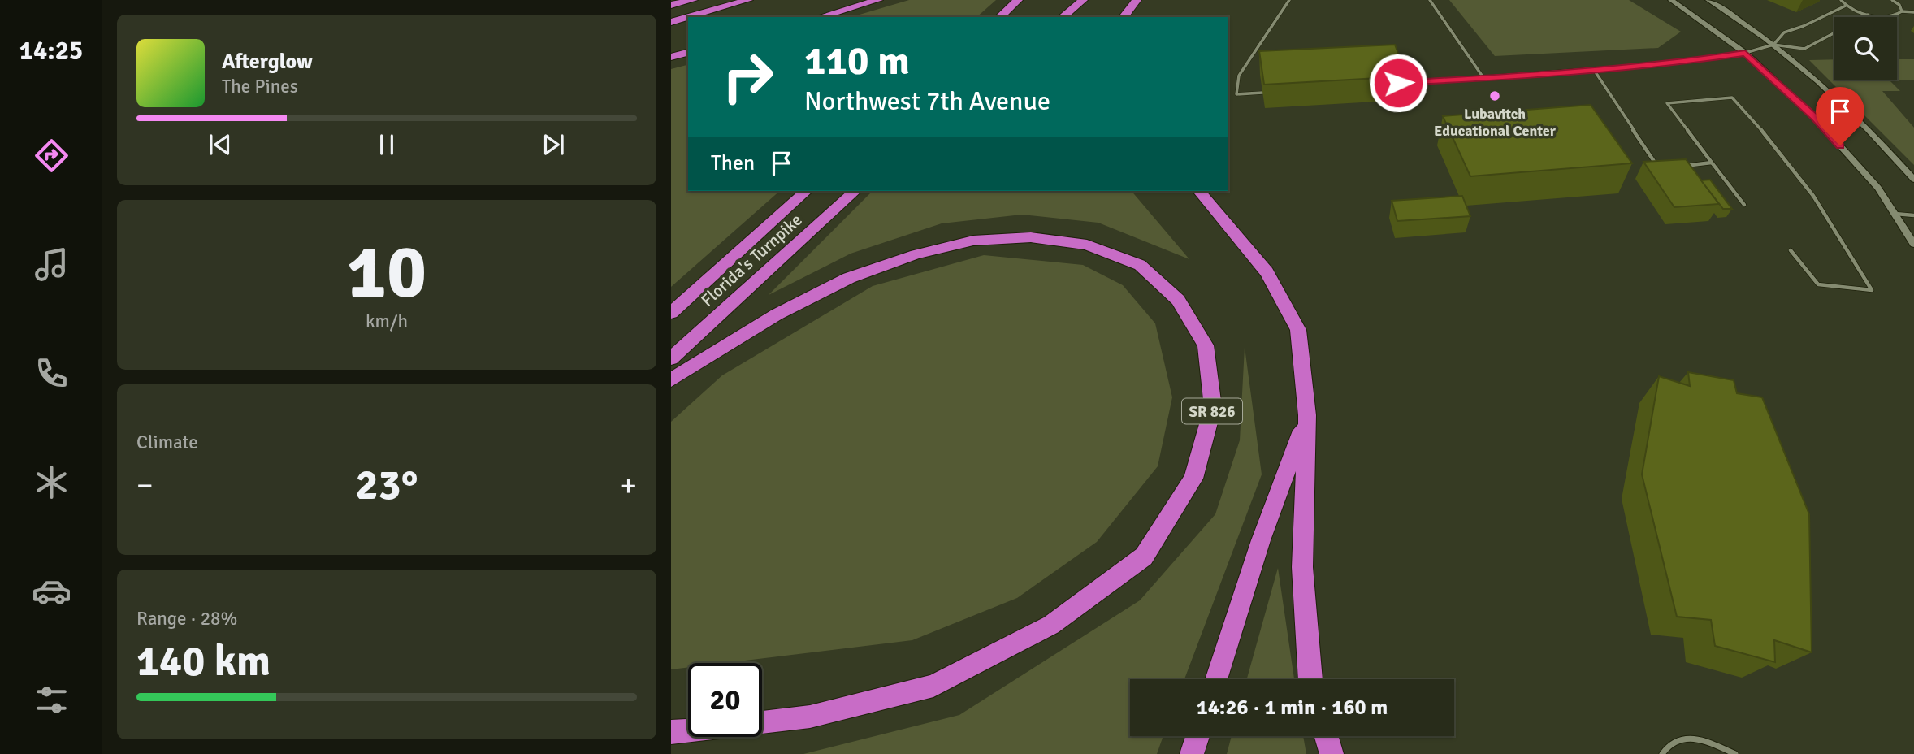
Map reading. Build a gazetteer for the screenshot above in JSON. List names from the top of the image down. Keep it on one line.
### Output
{"streets":{"highway":["Florida's Turnpike","SR 826"]},"places":["Lubavitch Educational Center"],"page":{"tabs":"14:25","turn":["110 m","Northwest 7th Avenue"],"song":["Afterglow","The Pines"],"then":"Then","tile":[["10","km/h"],"Climate",["Range · 28%","140 km"]],"heat":["−","23°","+"],"limit":"20","trip":"14:26 · 1 min · 160 m"}}
